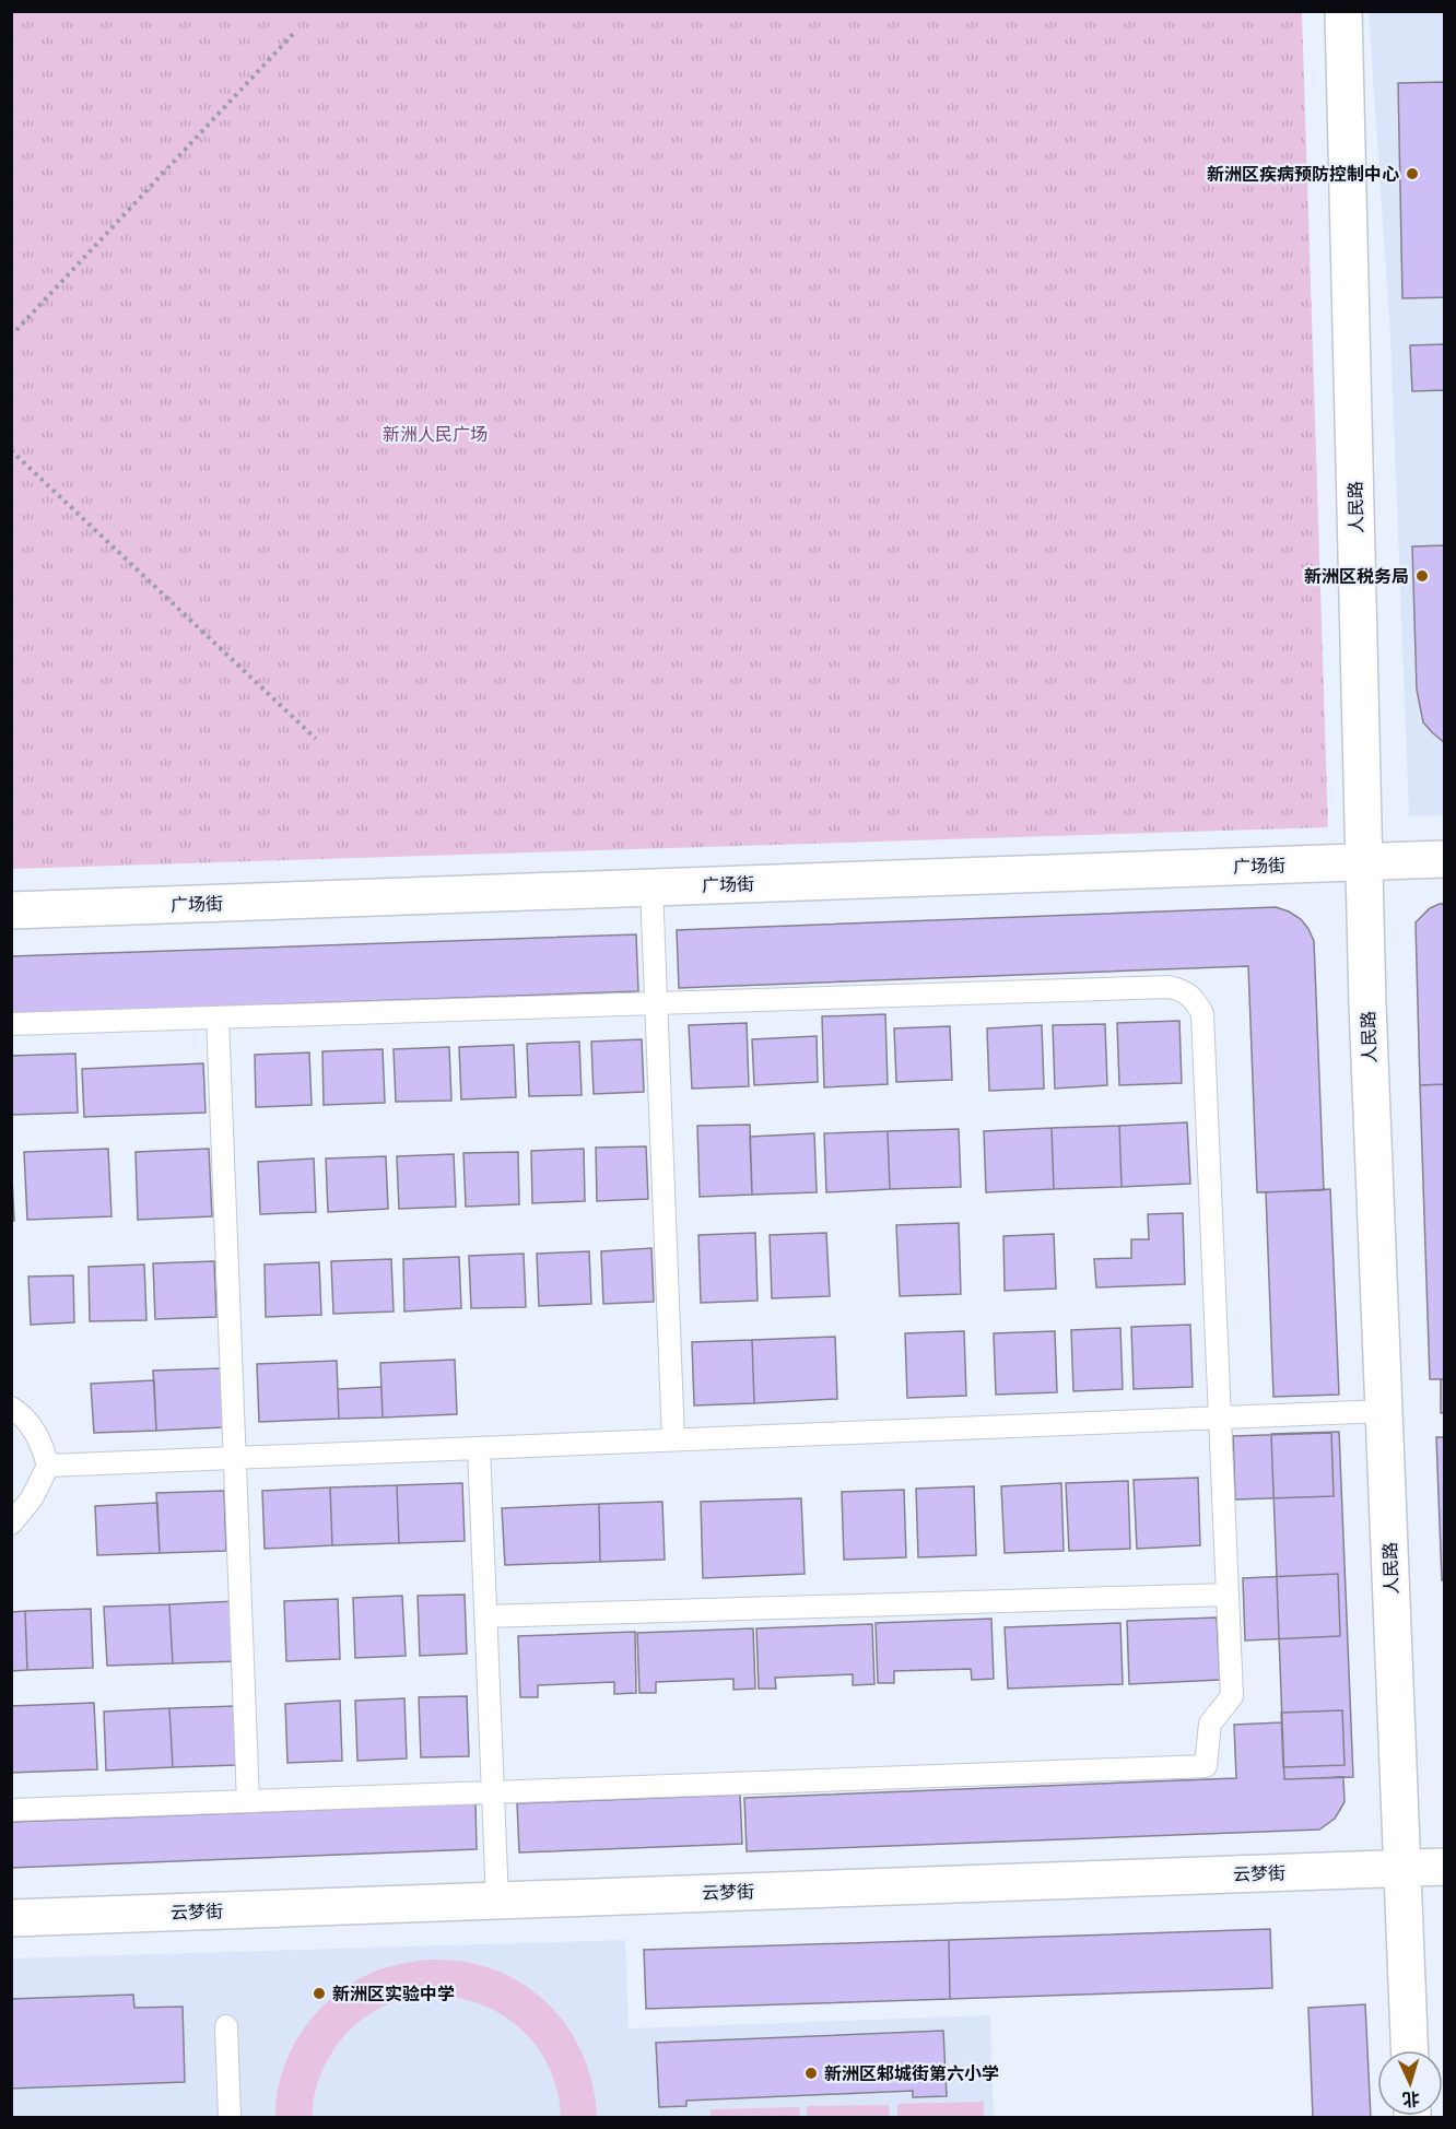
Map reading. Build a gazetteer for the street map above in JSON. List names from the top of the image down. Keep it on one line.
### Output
{"streets":{"street":["人民路","广场街","云梦街"]},"crossings":[["人民路","广场街"],["人民路","云梦街"]],"parks":["新洲人民广场"],"places":["新洲区疾病预防控制中心","新洲区税务局","新洲区实验中学","新洲区邾城街第六小学"],"north":"bottom"}
